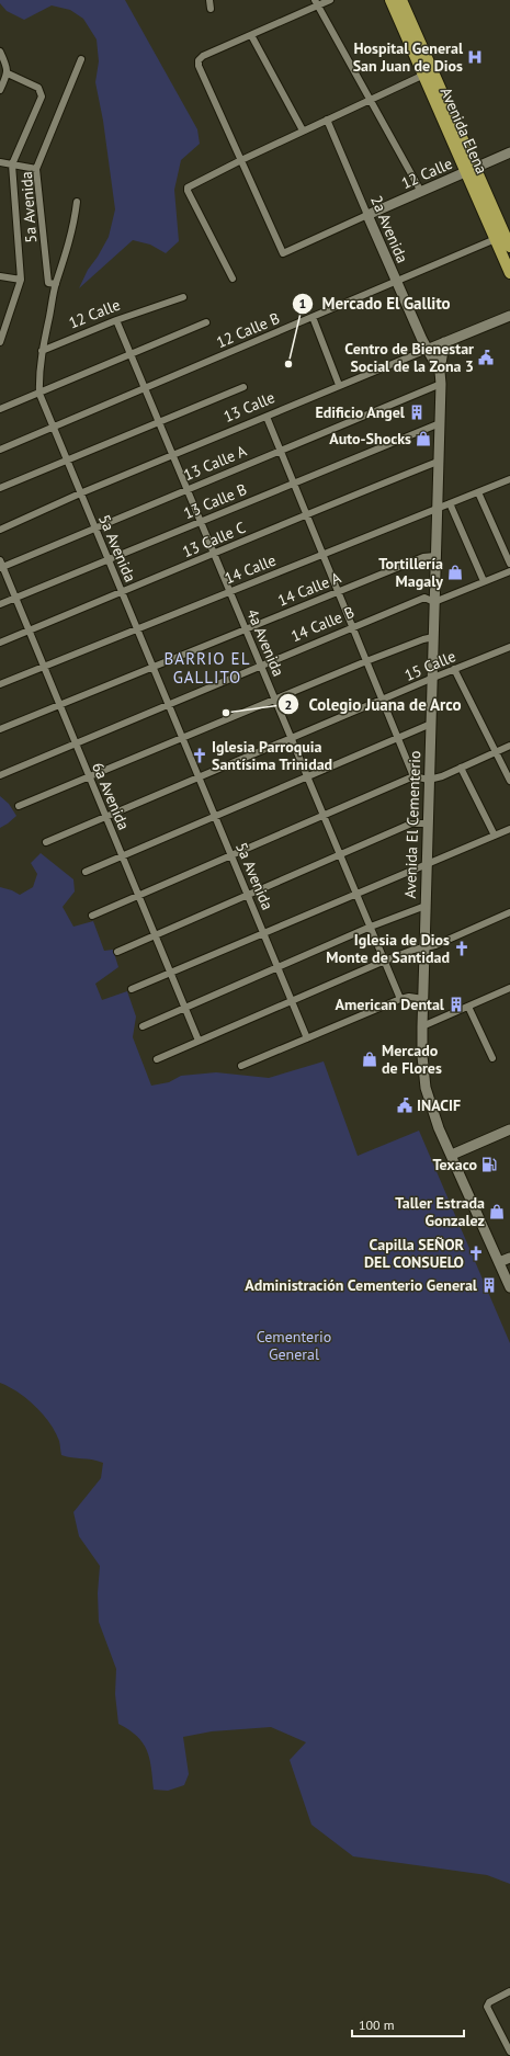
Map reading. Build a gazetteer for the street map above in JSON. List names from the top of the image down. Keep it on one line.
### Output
{"streets":{"main road":["Avenida Elena","12 Calle","2a Avenida","13 Calle","Avenida El Cementerio"],"street":["5a Avenida","12 Calle B","13 Calle A","13 Calle B","13 Calle C","14 Calle","14 Calle A","14 Calle B","4a Avenida","15 Calle","6a Avenida"]},"crossings":[["Avenida Elena","12 Calle"],["Avenida Elena","12 Calle B"],["12 Calle","5a Avenida"],["12 Calle","2a Avenida"],["12 Calle","4a Avenida"],["5a Avenida","12 Calle B"],["5a Avenida","13 Calle"],["5a Avenida","13 Calle A"],["5a Avenida","13 Calle B"],["5a Avenida","13 Calle C"],["5a Avenida","14 Calle"],["5a Avenida","14 Calle A"],["5a Avenida","14 Calle B"],["5a Avenida","15 Calle"],["2a Avenida","12 Calle B"],["2a Avenida","13 Calle"],["2a Avenida","Avenida El Cementerio"],["12 Calle B","4a Avenida"],["13 Calle","4a Avenida"],["13 Calle","Avenida El Cementerio"],["13 Calle A","4a Avenida"],["13 Calle A","6a Avenida"],["13 Calle A","Avenida El Cementerio"],["13 Calle B","4a Avenida"],["13 Calle B","6a Avenida"],["13 Calle B","Avenida El Cementerio"],["13 Calle C","4a Avenida"],["13 Calle C","6a Avenida"],["13 Calle C","Avenida El Cementerio"],["14 Calle","4a Avenida"],["14 Calle","6a Avenida"],["14 Calle","Avenida El Cementerio"],["14 Calle A","4a Avenida"],["14 Calle A","6a Avenida"],["14 Calle A","Avenida El Cementerio"],["14 Calle B","4a Avenida"],["14 Calle B","6a Avenida"],["14 Calle B","Avenida El Cementerio"],["4a Avenida","15 Calle"],["15 Calle","6a Avenida"],["15 Calle","Avenida El Cementerio"]],"districts":["BARRIO EL GALLITO"],"parks":["Cementerio General"],"places":{"hospital":["Hospital General San Juan de Dios"],"public building":["Centro de Bienestar Social de la Zona 3","INACIF"],"other":["Mercado El Gallito","Colegio Juana de Arco"],"building":["Edificio Angel","American Dental","Administración Cementerio General"],"shop":["Auto-Shocks","Tortillería Magaly","Mercado de Flores","Taller Estrada Gonzalez"],"church":["Iglesia Parroquia Santísima Trinidad","Iglesia de Dios Monte de Santidad","Capilla SEÑOR DEL CONSUELO"],"fuel station":["Texaco"]},"scale_bar":"100 m"}
